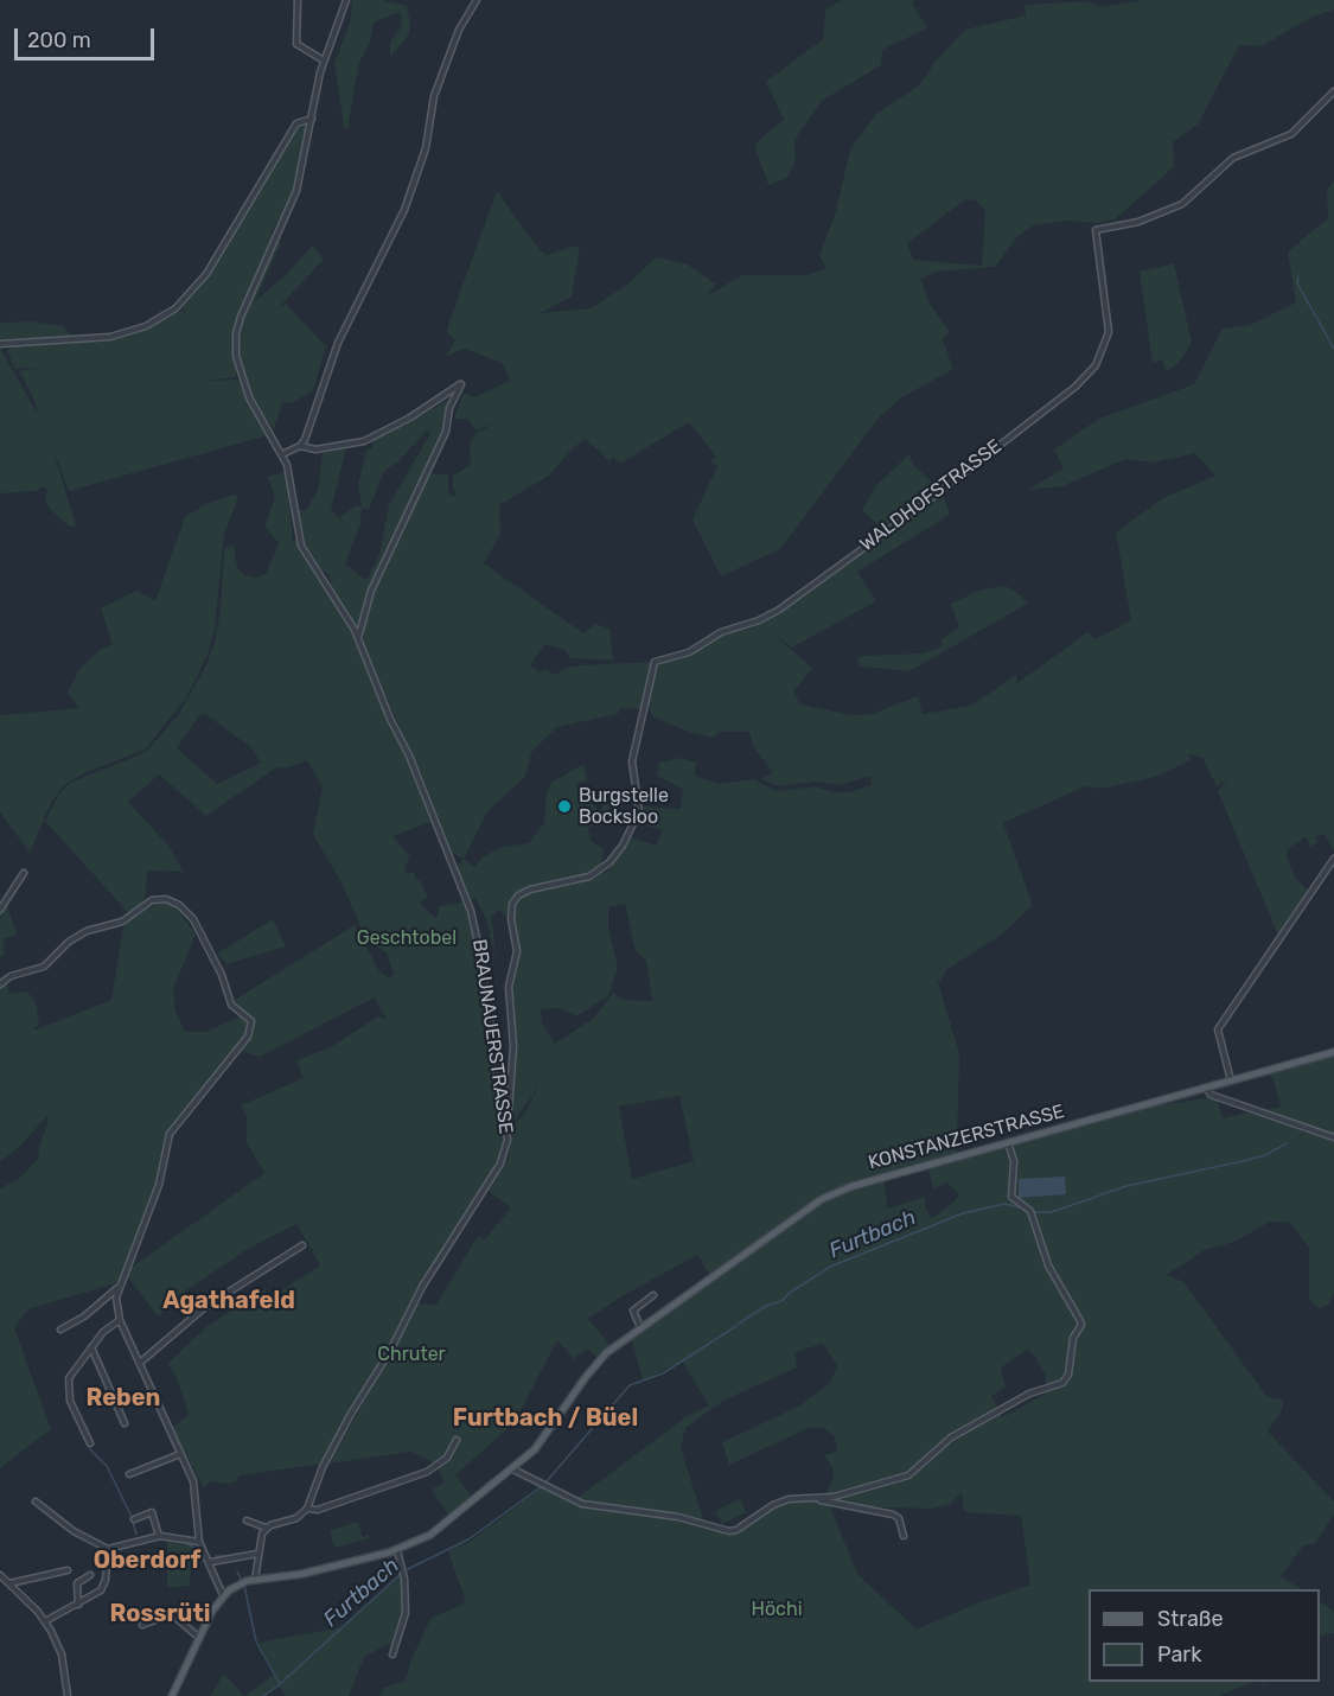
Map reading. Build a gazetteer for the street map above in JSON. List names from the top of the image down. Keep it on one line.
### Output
{"streets":{"main road":["KONSTANZERSTRASSE"],"street":["WALDHOFSTRASSE","BRAUNAUERSTRASSE"]},"crossings":[["WALDHOFSTRASSE","BRAUNAUERSTRASSE"]],"districts":["Agathafeld","Reben","Furtbach / Büel","Oberdorf","Rossrüti"],"water":["Furtbach"],"parks":["Geschtobel","Chruter","Höchi"],"places":["Burgstelle Bocksloo"],"legend":["Straße","Park"],"scale_bar":"200 m"}
